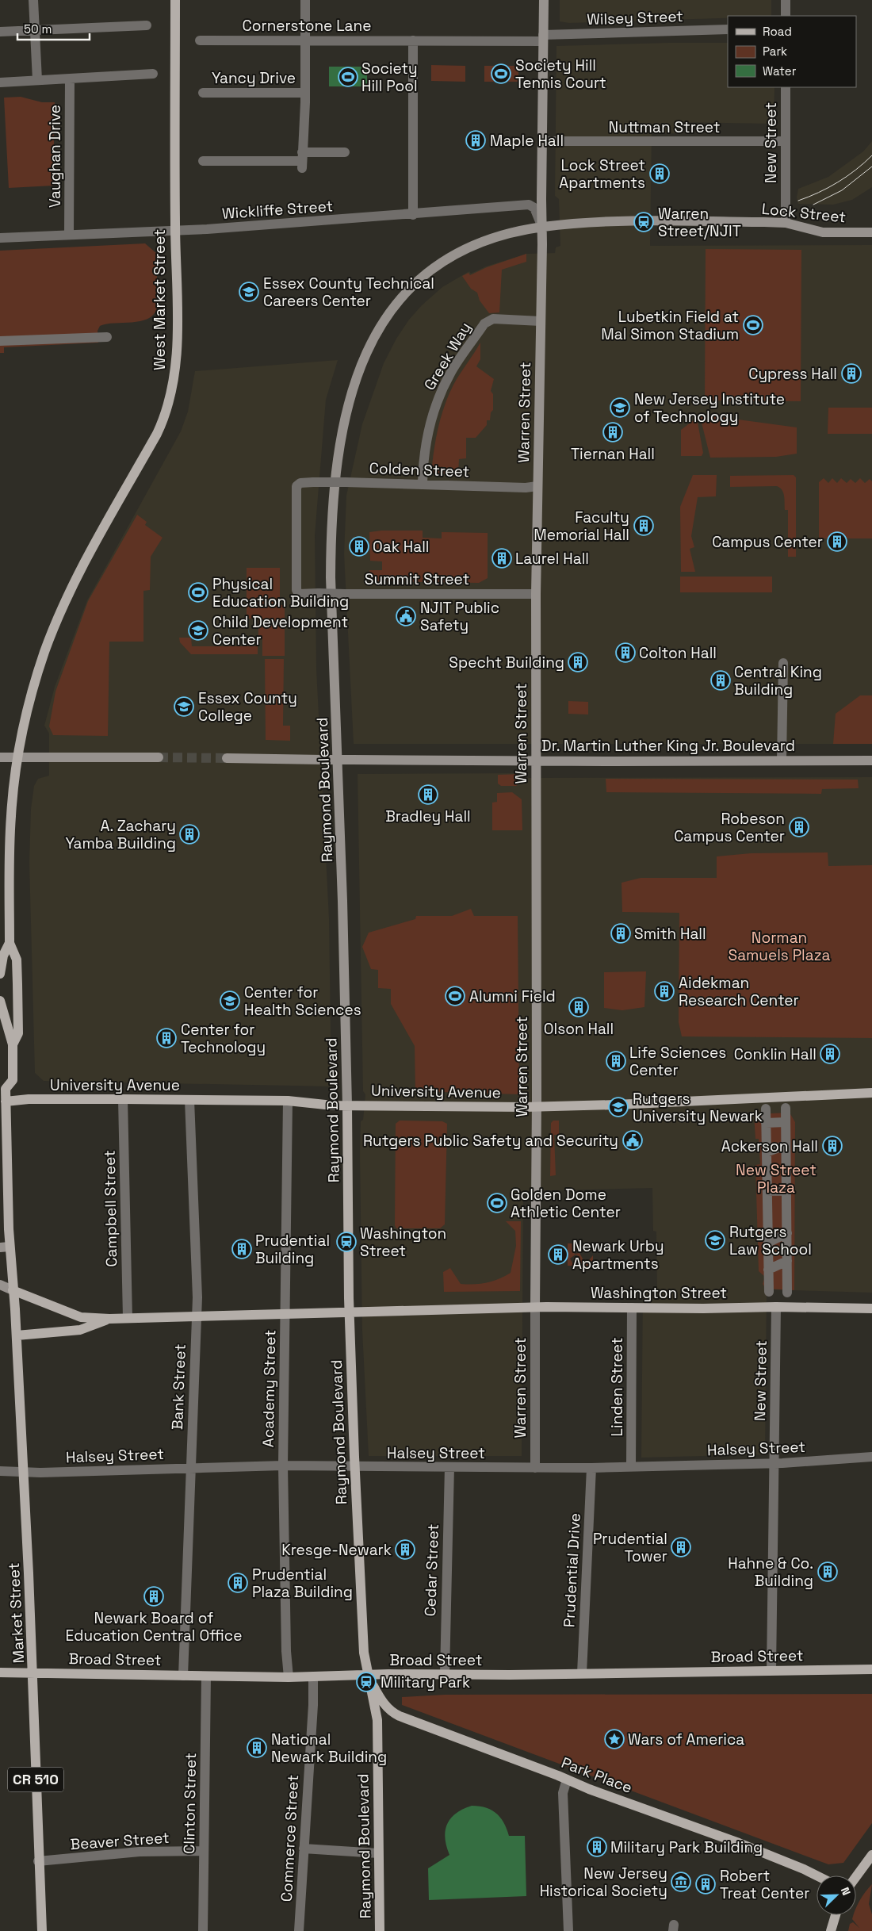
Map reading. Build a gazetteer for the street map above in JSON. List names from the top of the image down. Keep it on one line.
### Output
{"streets":{"main road":["Lock Street","West Market Street","Warren Street","Dr. Martin Luther King Jr. Boulevard","Raymond Boulevard","University Avenue","Washington Street","Market Street","Broad Street","Park Place","CR 510"],"street":["Wilsey Street","Cornerstone Lane","Yancy Drive","Nuttman Street","New Street","Vaughan Drive","Wickliffe Street","Greek Way","Colden Street","Summit Street","Campbell Street","Bank Street","Linden Street","Academy Street","Halsey Street","Cedar Street","Prudential Drive","Clinton Street","Commerce Street","Beaver Street"]},"crossings":[["Wilsey Street","Cornerstone Lane"],["Wilsey Street","Warren Street"],["Nuttman Street","New Street"],["Nuttman Street","Warren Street"],["New Street","Lock Street"],["New Street","Washington Street"],["New Street","Halsey Street"],["New Street","Broad Street"],["Vaughan Drive","Wickliffe Street"],["Wickliffe Street","Lock Street"],["Wickliffe Street","West Market Street"],["Wickliffe Street","Warren Street"],["Wickliffe Street","Raymond Boulevard"],["Lock Street","Warren Street"],["Lock Street","Raymond Boulevard"],["West Market Street","Market Street"],["Greek Way","Warren Street"],["Greek Way","Colden Street"],["Warren Street","Colden Street"],["Warren Street","Summit Street"],["Warren Street","Dr. Martin Luther King Jr. Boulevard"],["Warren Street","Raymond Boulevard"],["Warren Street","University Avenue"],["Warren Street","Washington Street"],["Warren Street","Halsey Street"],["Colden Street","Summit Street"],["Raymond Boulevard","University Avenue"],["Raymond Boulevard","Washington Street"],["Raymond Boulevard","Halsey Street"],["Raymond Boulevard","Broad Street"],["Raymond Boulevard","Park Place"],["University Avenue","Campbell Street"],["University Avenue","Bank Street"],["University Avenue","Academy Street"],["University Avenue","Market Street"],["Campbell Street","Washington Street"],["Washington Street","Bank Street"],["Washington Street","Linden Street"],["Washington Street","Academy Street"],["Washington Street","Market Street"],["Bank Street","Halsey Street"],["Bank Street","Broad Street"],["Linden Street","Halsey Street"],["Academy Street","Halsey Street"],["Academy Street","Broad Street"],["Halsey Street","Cedar Street"],["Halsey Street","Prudential Drive"],["Halsey Street","Market Street"],["Cedar Street","Broad Street"],["Prudential Drive","Broad Street"],["Market Street","Broad Street"],["Market Street","Beaver Street"],["Broad Street","Park Place"],["Broad Street","Clinton Street"],["Broad Street","Commerce Street"],["Clinton Street","Beaver Street"]],"parks":["Norman Samuels Plaza","New Street Plaza"],"places":{"sports":["Society Hill Tennis Court","Society Hill Pool","Lubetkin Field at Mal Simon Stadium","Physical Education Building","Alumni Field","Golden Dome Athletic Center"],"building":["Maple Hall","Lock Street Apartments","Cypress Hall","Tiernan Hall","Faculty Memorial Hall","Campus Center","Oak Hall","Laurel Hall","Colton Hall","Specht Building","Central King Building","Bradley Hall","Robeson Campus Center","A. Zachary Yamba Building","Smith Hall","Aidekman Research Center","Olson Hall","Center for Technology","Conklin Hall","Life Sciences Center","Ackerson Hall","Prudential Building","Newark Urby Apartments","Prudential Tower","Kresge-Newark","Hahne & Co. Building","Prudential Plaza Building","Newark Board of Education Central Office","National Newark Building","Military Park Building","Robert Treat Center"],"station":["Warren Street/NJIT","Washington Street","Military Park"],"school or university":["Essex County Technical Careers Center","New Jersey Institute of Technology","Child Development Center","Essex County College","Center for Health Sciences","Rutgers University Newark","Rutgers Law School"],"public building":["NJIT Public Safety","Rutgers Public Safety and Security"],"place":["Wars of America"],"museum":["New Jersey Historical Society"]},"legend":["Road","Park","Water"],"scale_bar":"50 m","north":"top right"}
